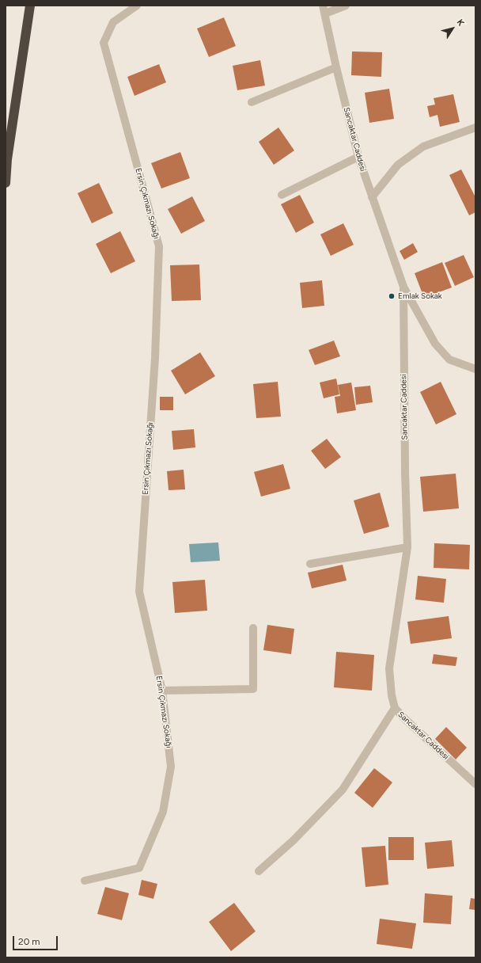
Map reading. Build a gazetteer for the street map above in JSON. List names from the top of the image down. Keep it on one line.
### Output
{"streets":{"street":["Sancaktar Caddesi","Ersin Çıkmazı Sokağı"]},"places":["Emlak Sokak"],"scale_bar":"20 m","north":"top right"}
